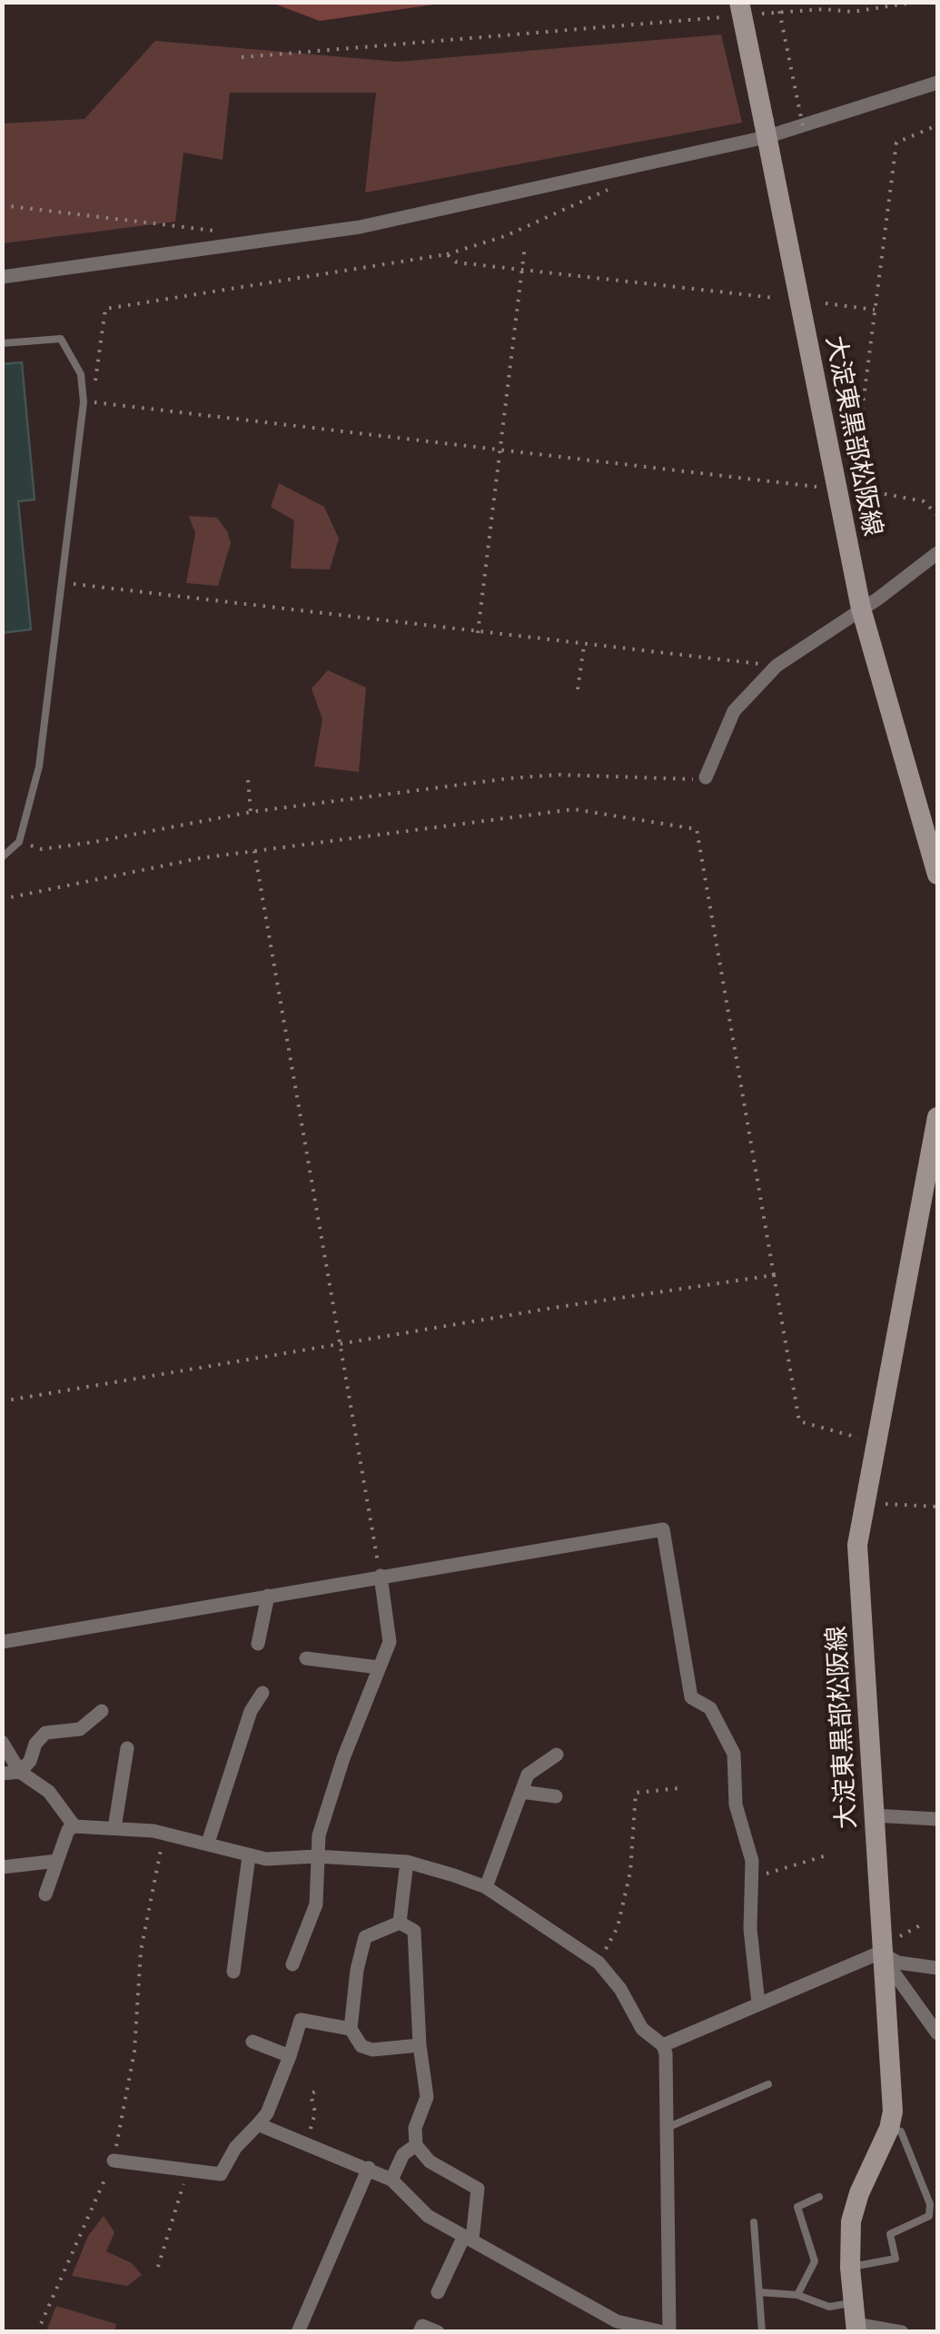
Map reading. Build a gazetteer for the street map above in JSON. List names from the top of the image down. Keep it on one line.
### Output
{"streets":{"main road":["大淀東黒部松阪線"]}}
